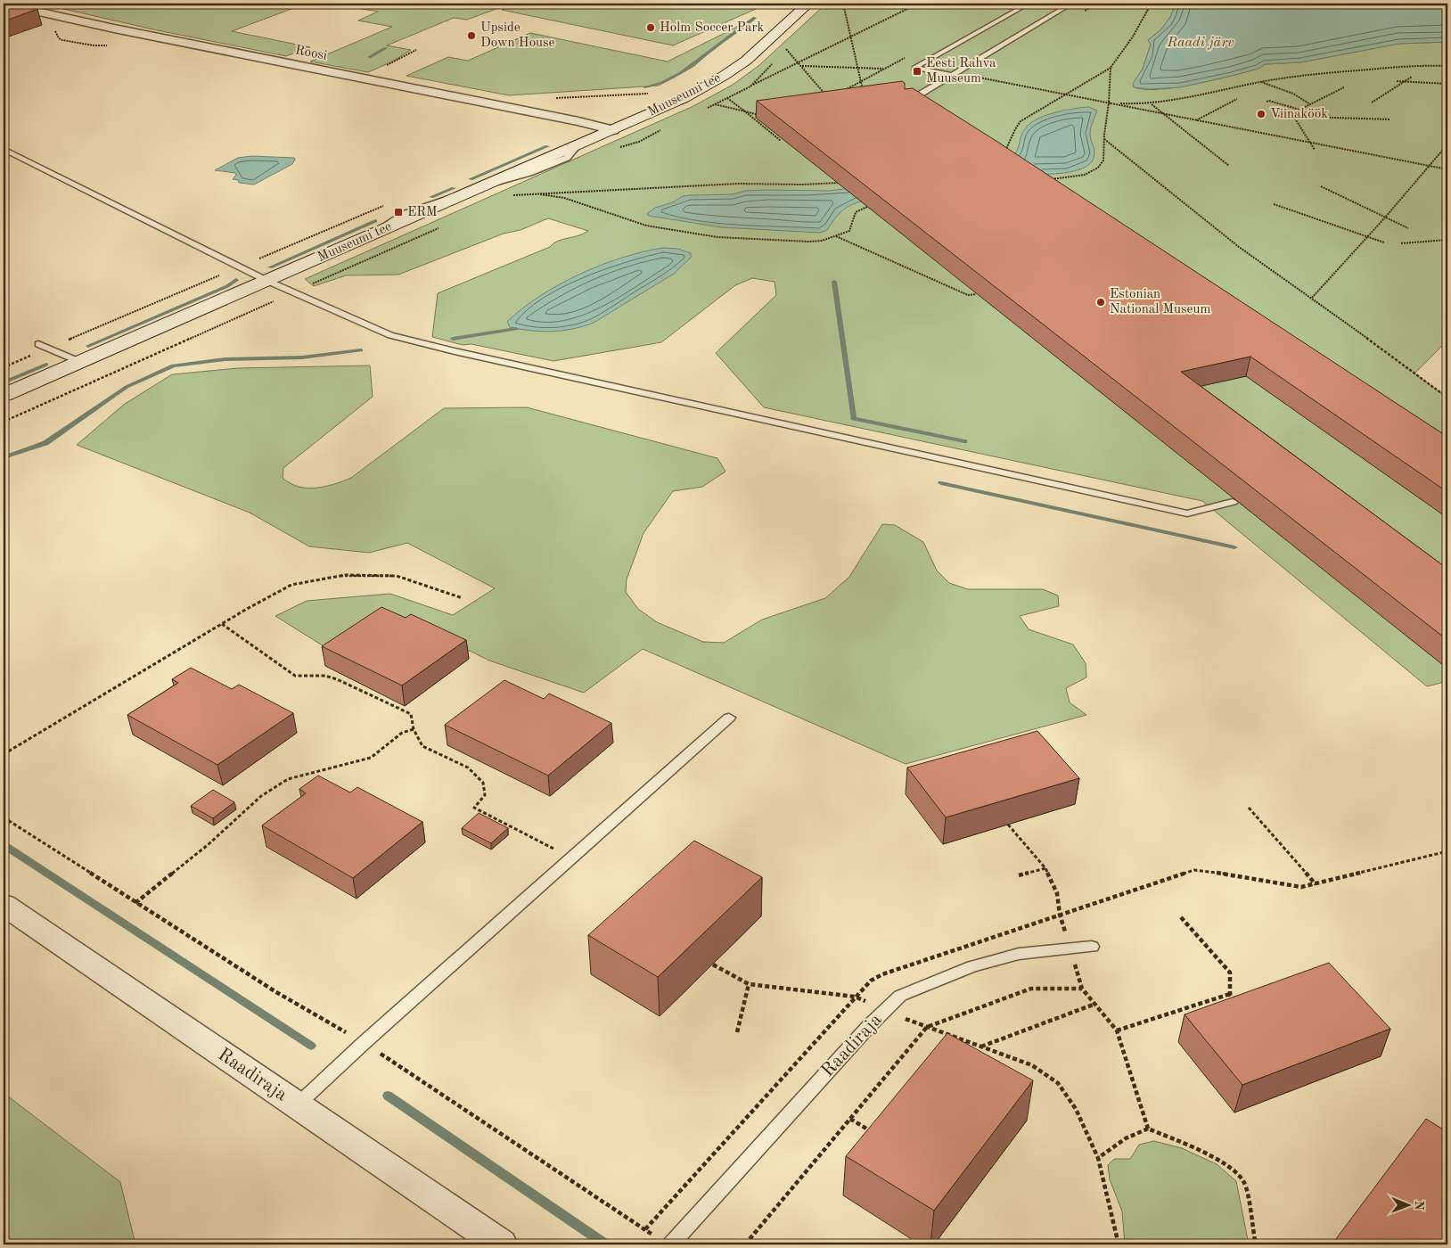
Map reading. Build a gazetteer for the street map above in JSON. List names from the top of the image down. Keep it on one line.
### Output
{"streets":{"street":["Roosi","Muuseumi tee","Raadiraja"]},"crossings":[["Roosi","Muuseumi tee"]],"water":["Raadi järv"],"places":{"other":["Holm Soccer Park","Upside Down House","Viinaköök","Estonian National Museum"],"transit":["Eesti Rahva Muuseum","ERM"]},"north":"right"}
